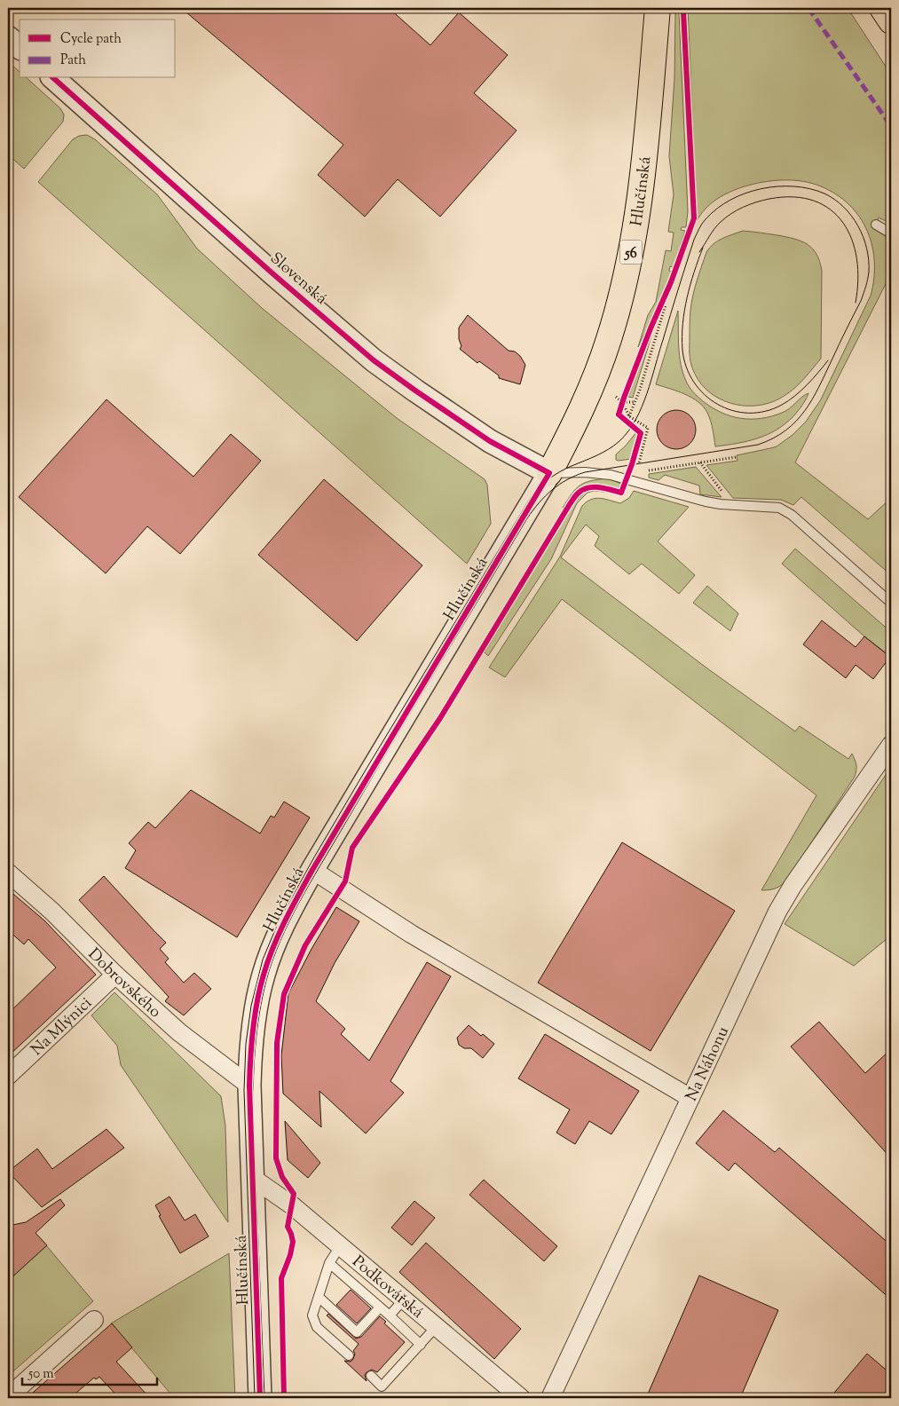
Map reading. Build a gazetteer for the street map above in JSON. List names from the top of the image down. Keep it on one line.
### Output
{"streets":{"main road":["Hlučínská","56"],"street":["Slovenská","Dobrovského","Na Mlýnici","Na Náhonu","Podkovářská"]},"crossings":[["Hlučínská","Slovenská"],["Hlučínská","Dobrovského"],["Hlučínská","Podkovářská"],["Dobrovského","Na Mlýnici"]],"legend":["Cycle path","Path"],"scale_bar":"50 m"}
